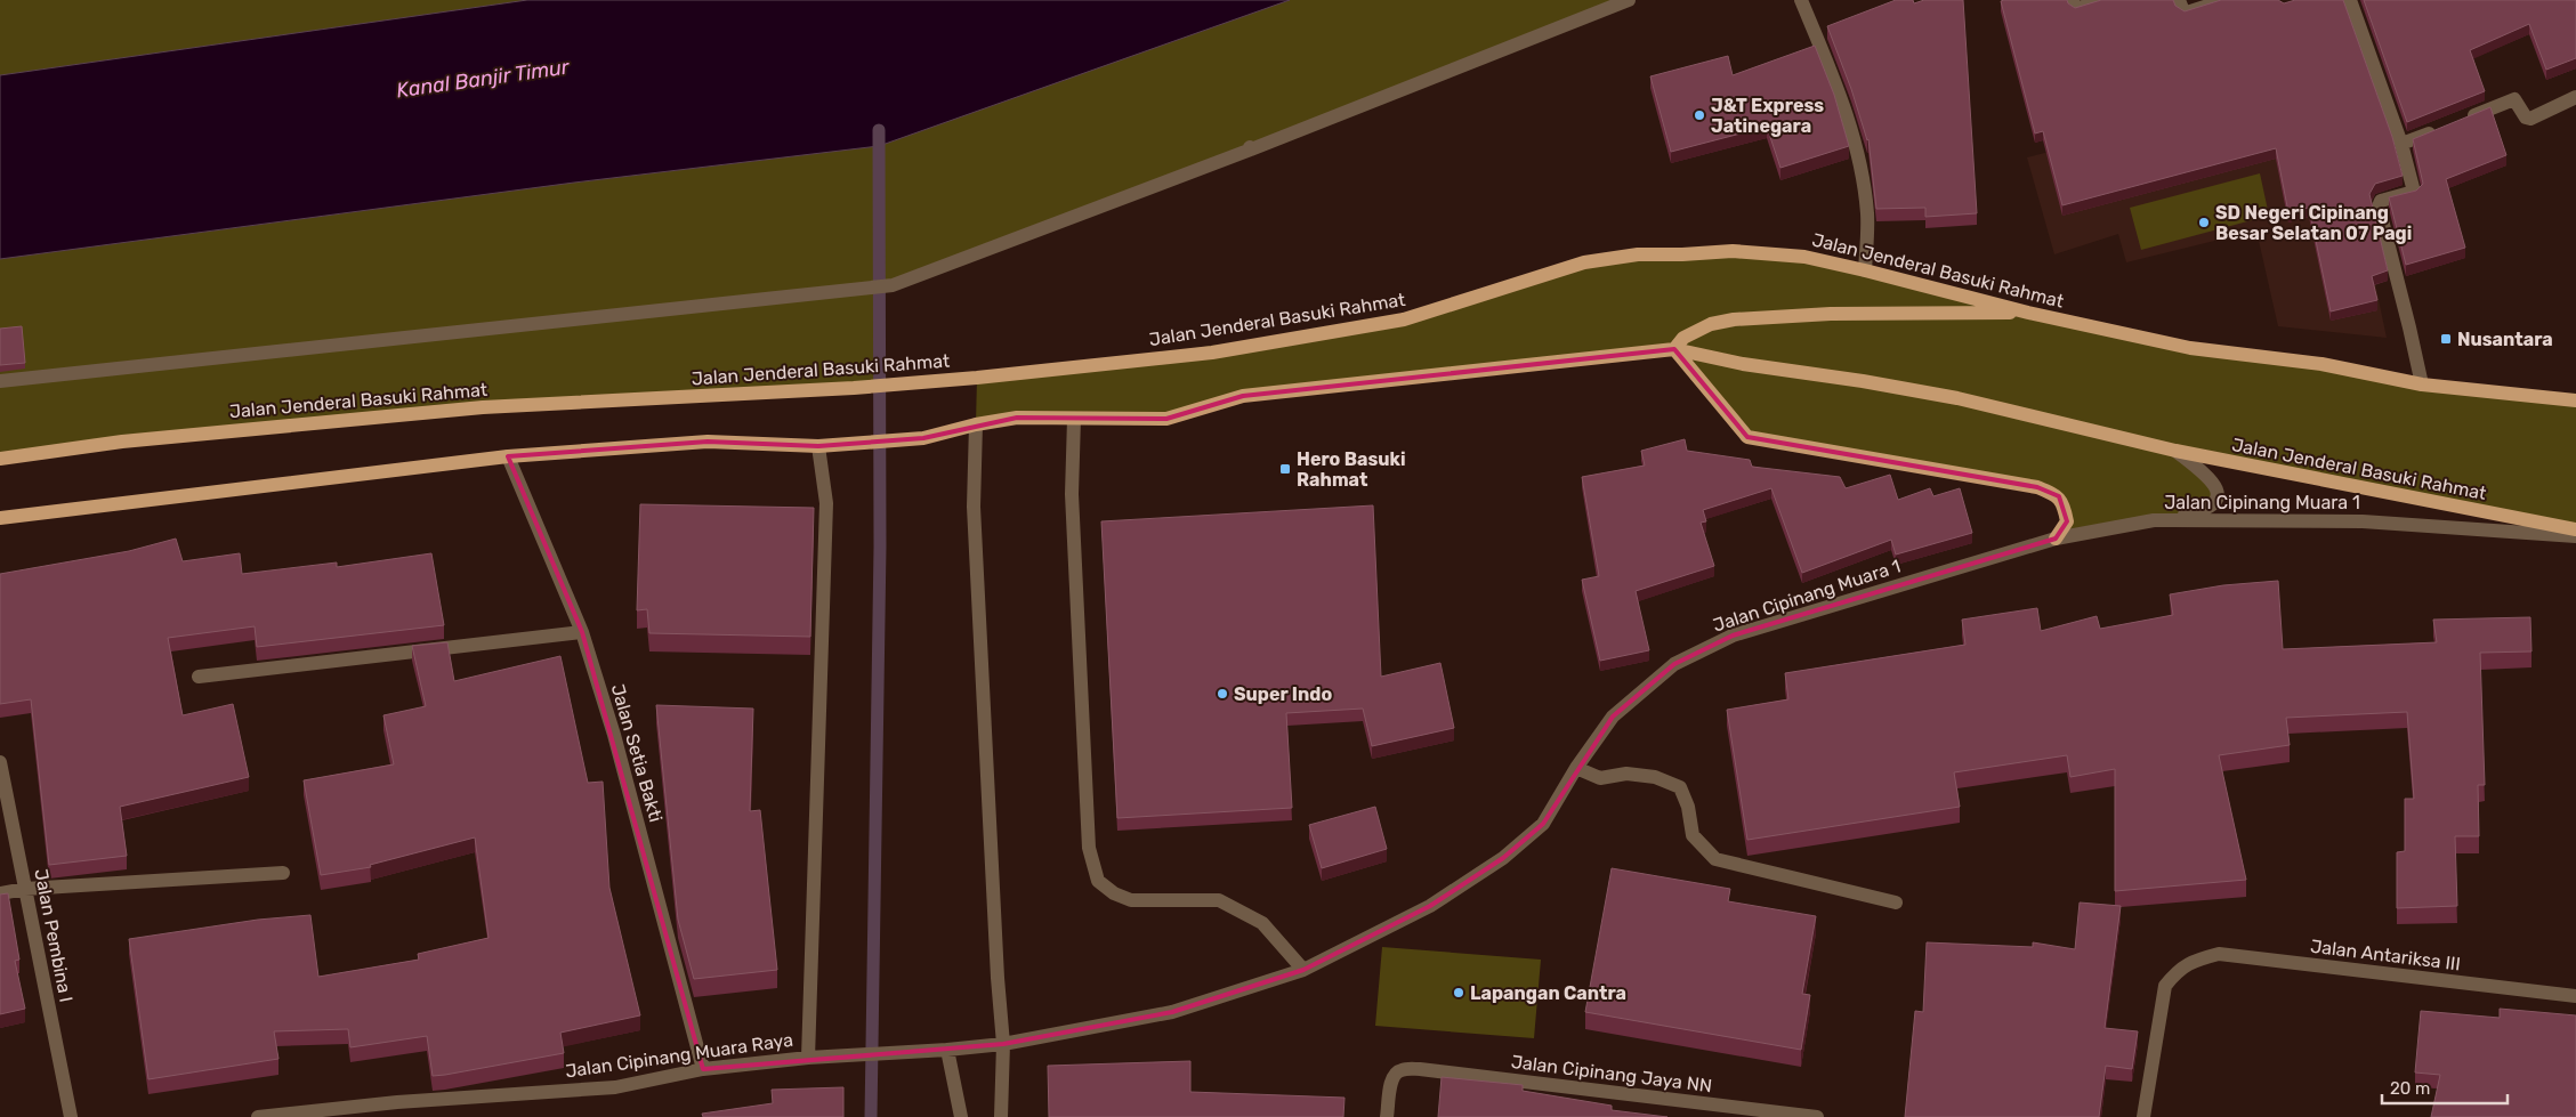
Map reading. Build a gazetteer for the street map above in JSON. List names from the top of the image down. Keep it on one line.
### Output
{"streets":{"main road":["Jalan Jenderal Basuki Rahmat"],"street":["Jalan Cipinang Muara 1","Jalan Setia Bakti","Jalan Pembina I","Jalan Antariksa III","Jalan Cipinang Muara Raya","Jalan Cipinang Jaya NN"]},"crossings":[["Jalan Jenderal Basuki Rahmat","Jalan Setia Bakti"],["Jalan Cipinang Muara 1","Jalan Cipinang Muara Raya"],["Jalan Setia Bakti","Jalan Cipinang Muara Raya"]],"water":["Kanal Banjir Timur"],"places":{"other":["J&T Express Jatinegara","SD Negeri Cipinang Besar Selatan 07 Pagi","Super Indo","Lapangan Cantra"],"transit":["Nusantara","Hero Basuki Rahmat"]},"scale_bar":"20 m"}
